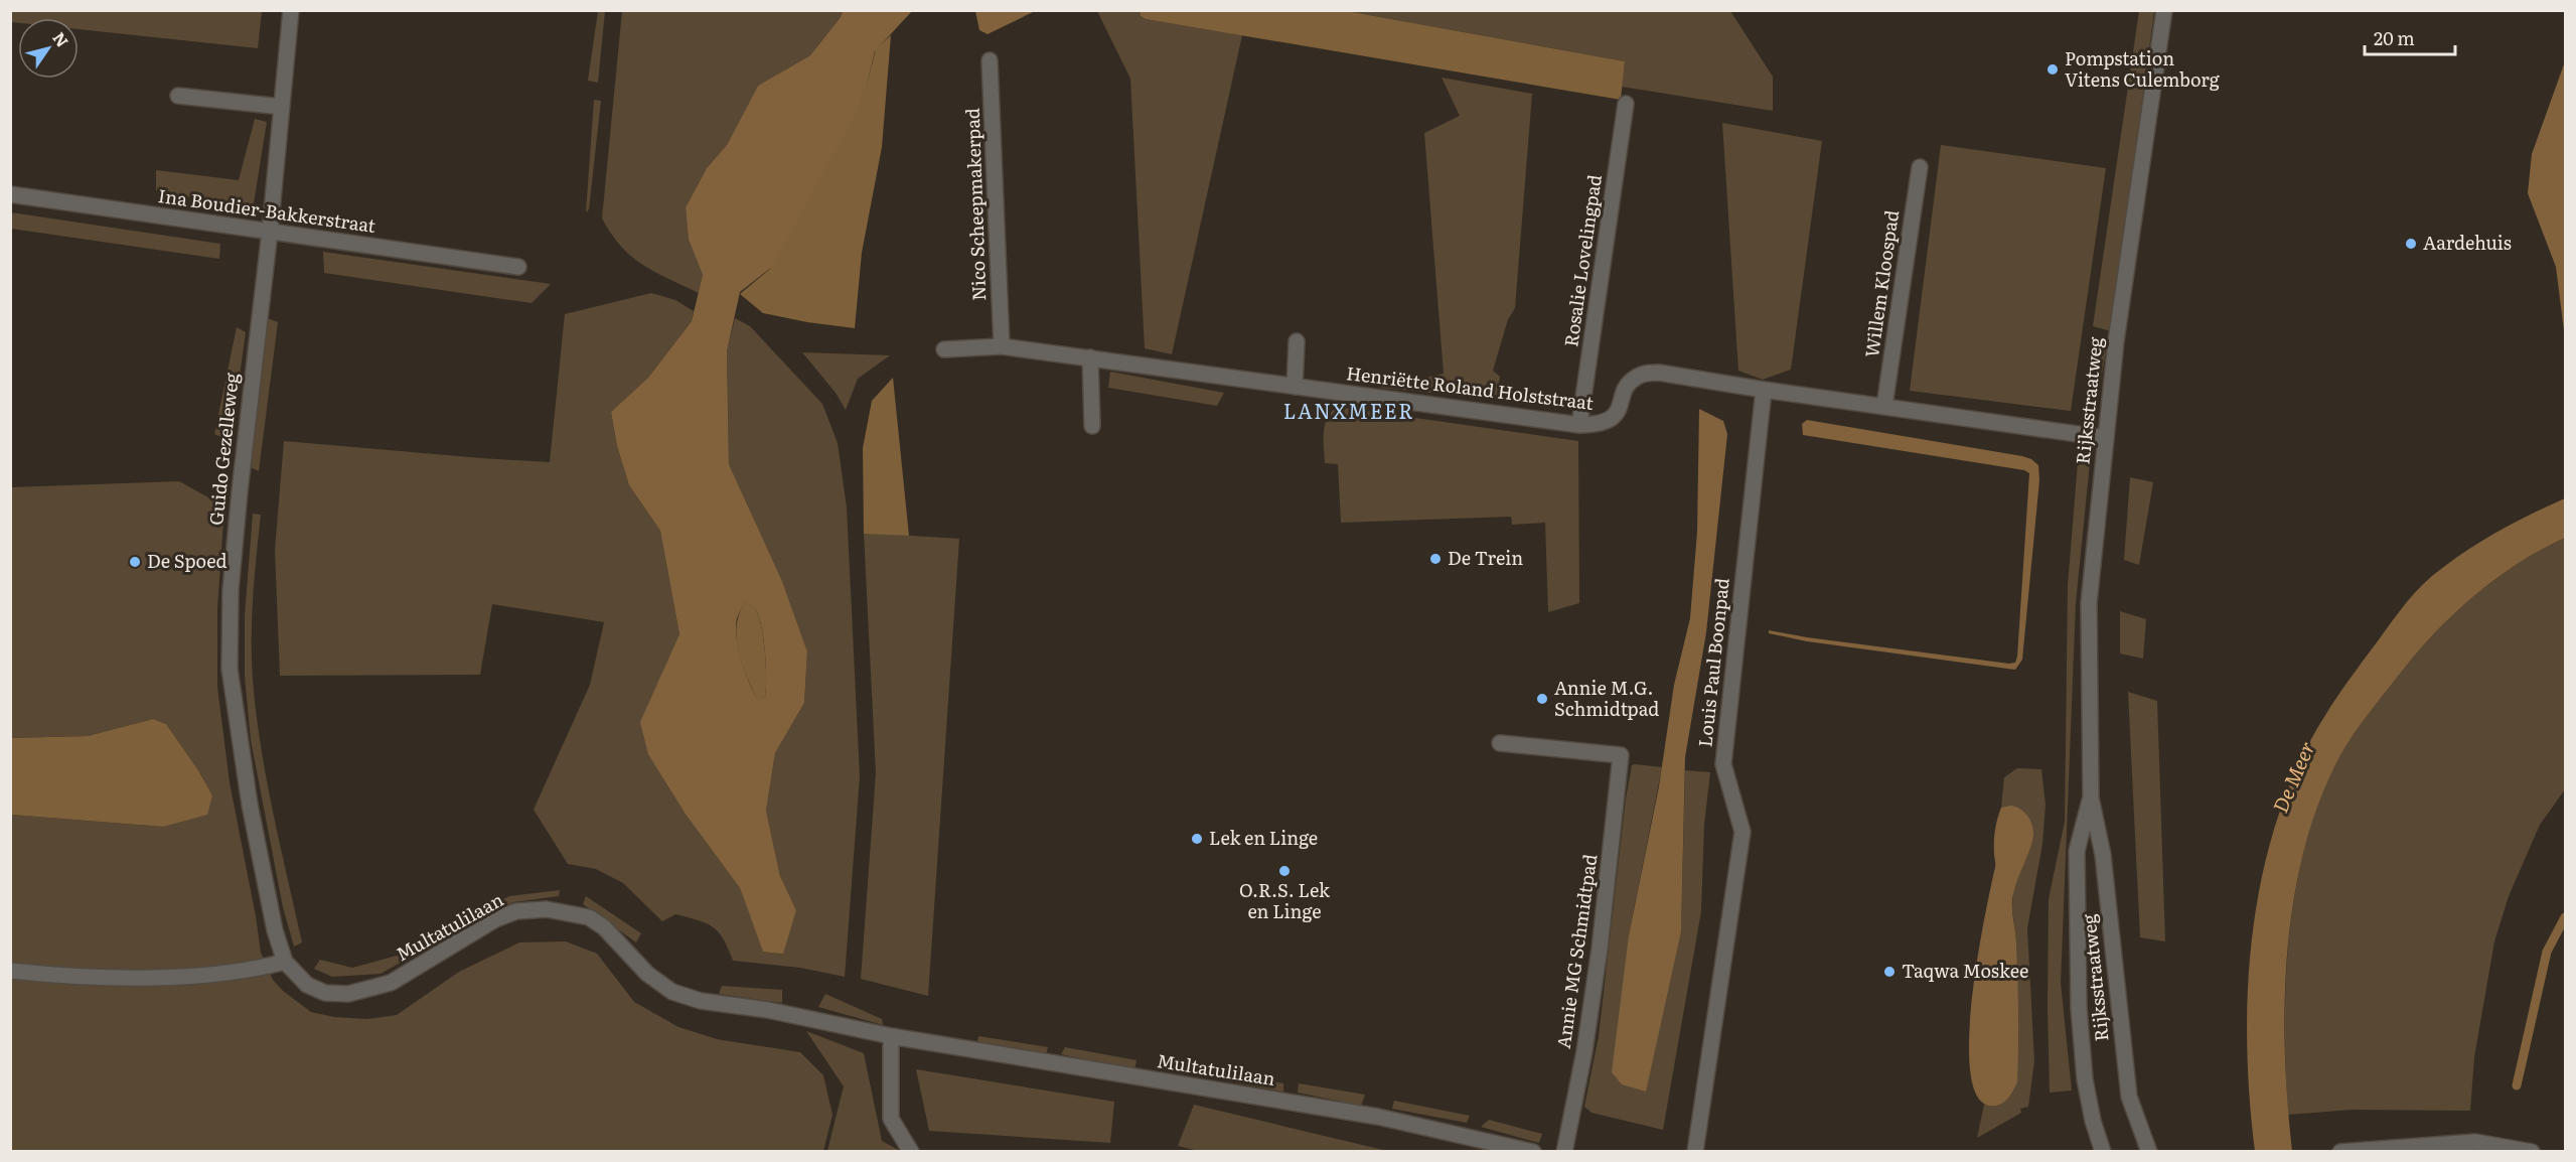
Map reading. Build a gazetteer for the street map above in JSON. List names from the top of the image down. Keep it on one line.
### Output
{"streets":{"street":["Nico Scheepmakerpad","Ina Boudier-Bakkerstraat","Rosalie Lovelingpad","Willem Kloospad","Henriëtte Roland Holststraat","Rijksstraatweg","Guido Gezelleweg","Louis Paul Boonpad","Multatulilaan","Annie MG Schmidtpad"]},"crossings":[["Nico Scheepmakerpad","Henriëtte Roland Holststraat"],["Ina Boudier-Bakkerstraat","Guido Gezelleweg"],["Rosalie Lovelingpad","Henriëtte Roland Holststraat"],["Willem Kloospad","Henriëtte Roland Holststraat"],["Henriëtte Roland Holststraat","Rijksstraatweg"],["Henriëtte Roland Holststraat","Louis Paul Boonpad"],["Guido Gezelleweg","Multatulilaan"]],"districts":["LANXMEER"],"water":["De Meer"],"places":["Pompstation Vitens Culemborg","Aardehuis","De Trein","De Spoed","Annie M.G. Schmidtpad","Lek en Linge","O.R.S. Lek en Linge","Taqwa Moskee"],"scale_bar":"20 m","north":"top right"}
